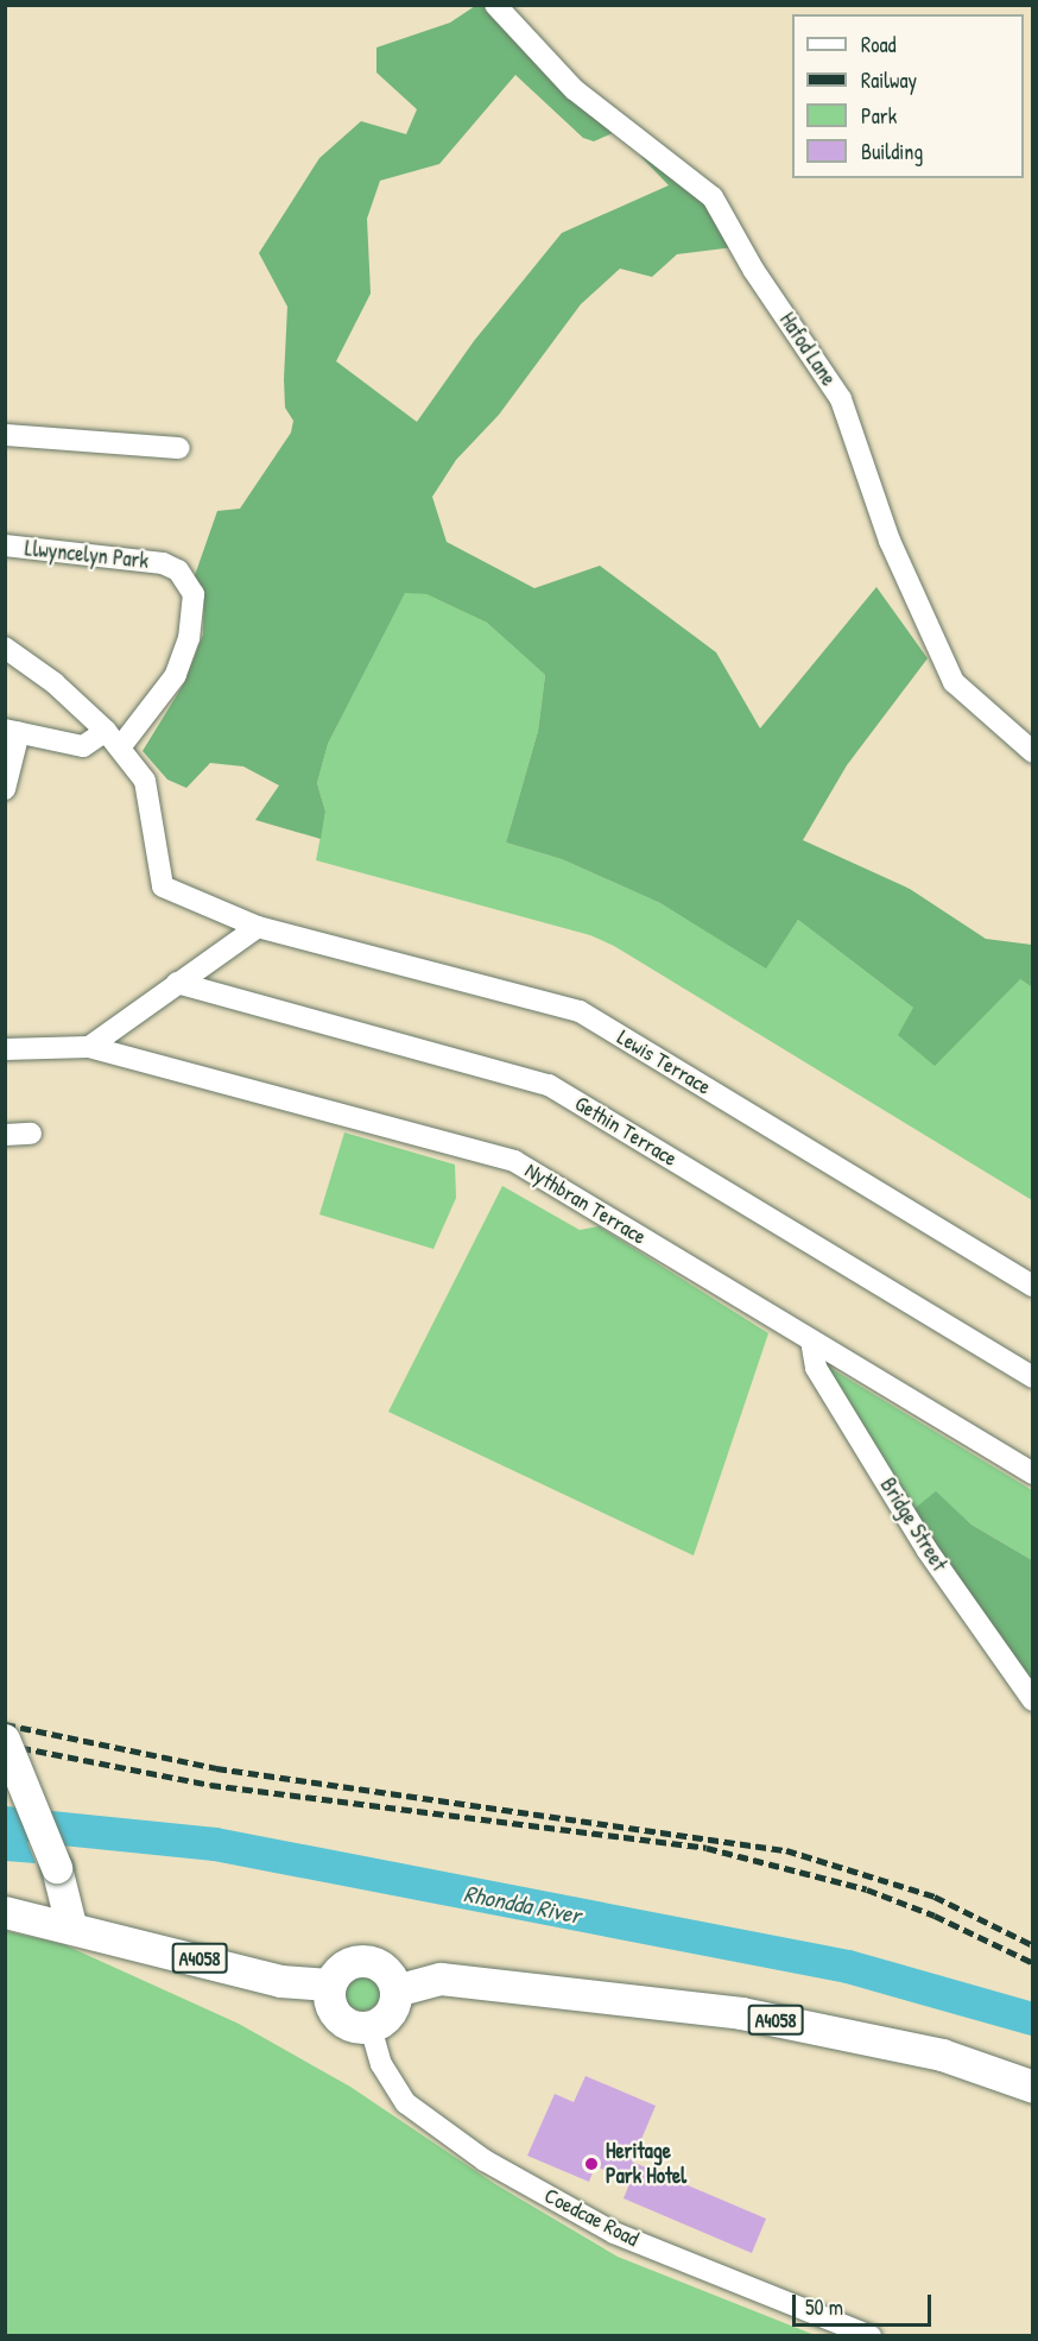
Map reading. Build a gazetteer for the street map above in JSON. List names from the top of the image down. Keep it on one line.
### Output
{"streets":{"main road":["A4058"],"street":["Hafod Lane","Llwyncelyn Park","Lewis Terrace","Gethin Terrace","Nythbran Terrace","Bridge Street","Coedcae Road"]},"crossings":[["Llwyncelyn Park","Lewis Terrace"],["Nythbran Terrace","Bridge Street"],["A4058","Coedcae Road"]],"water":["Rhondda River"],"places":["Heritage Park Hotel"],"legend":["Road","Railway","Park","Building"],"scale_bar":"50 m"}
